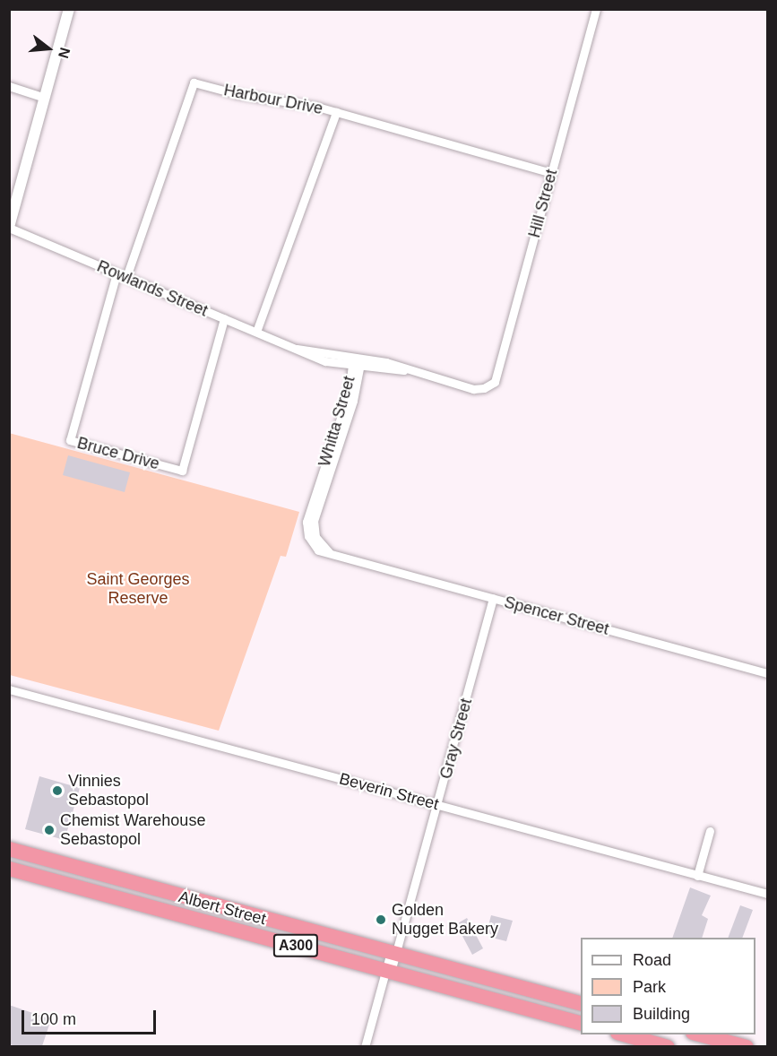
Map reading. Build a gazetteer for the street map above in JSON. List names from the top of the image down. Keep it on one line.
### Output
{"streets":{"highway":["Albert Street","A300"],"street":["Harbour Drive","Hill Street","Rowlands Street","Whitta Street","Bruce Drive","Spencer Street","Gray Street","Beverin Street"]},"crossings":[["Harbour Drive","Hill Street"],["Harbour Drive","Rowlands Street"],["Hill Street","Rowlands Street"],["Rowlands Street","Whitta Street"],["Rowlands Street","Bruce Drive"],["Whitta Street","Spencer Street"],["Spencer Street","Gray Street"],["Gray Street","Beverin Street"],["Gray Street","Albert Street"]],"parks":["Saint Georges Reserve"],"places":["Vinnies Sebastopol","Chemist Warehouse Sebastopol","Golden Nugget Bakery"],"legend":["Road","Park","Building"],"scale_bar":"100 m","north":"right"}
